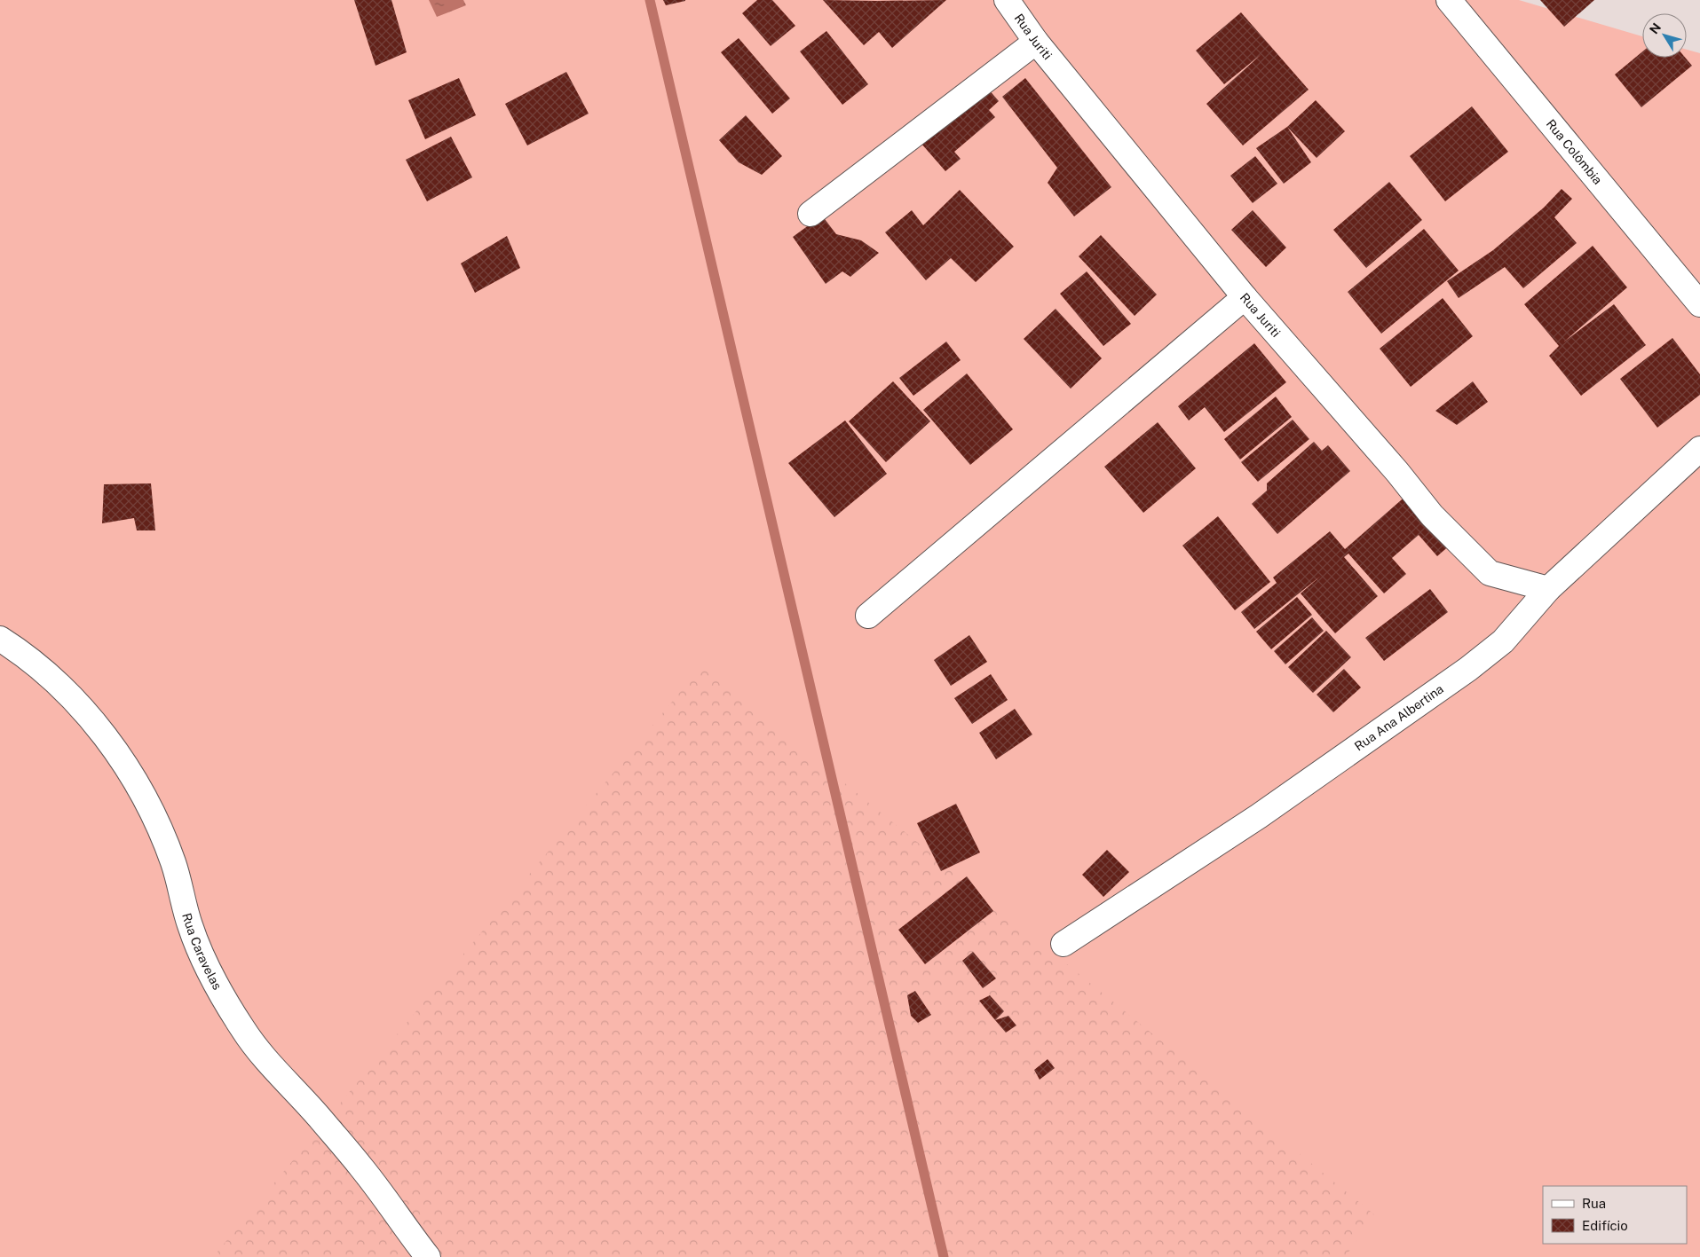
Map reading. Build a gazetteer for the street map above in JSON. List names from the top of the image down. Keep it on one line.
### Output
{"streets":{"street":["Rua Juriti","Rua Colômbia","Rua Ana Albertina","Rua Caravelas"]},"crossings":[["Rua Juriti","Rua Ana Albertina"]],"legend":["Rua","Edifício"],"north":"top left"}
